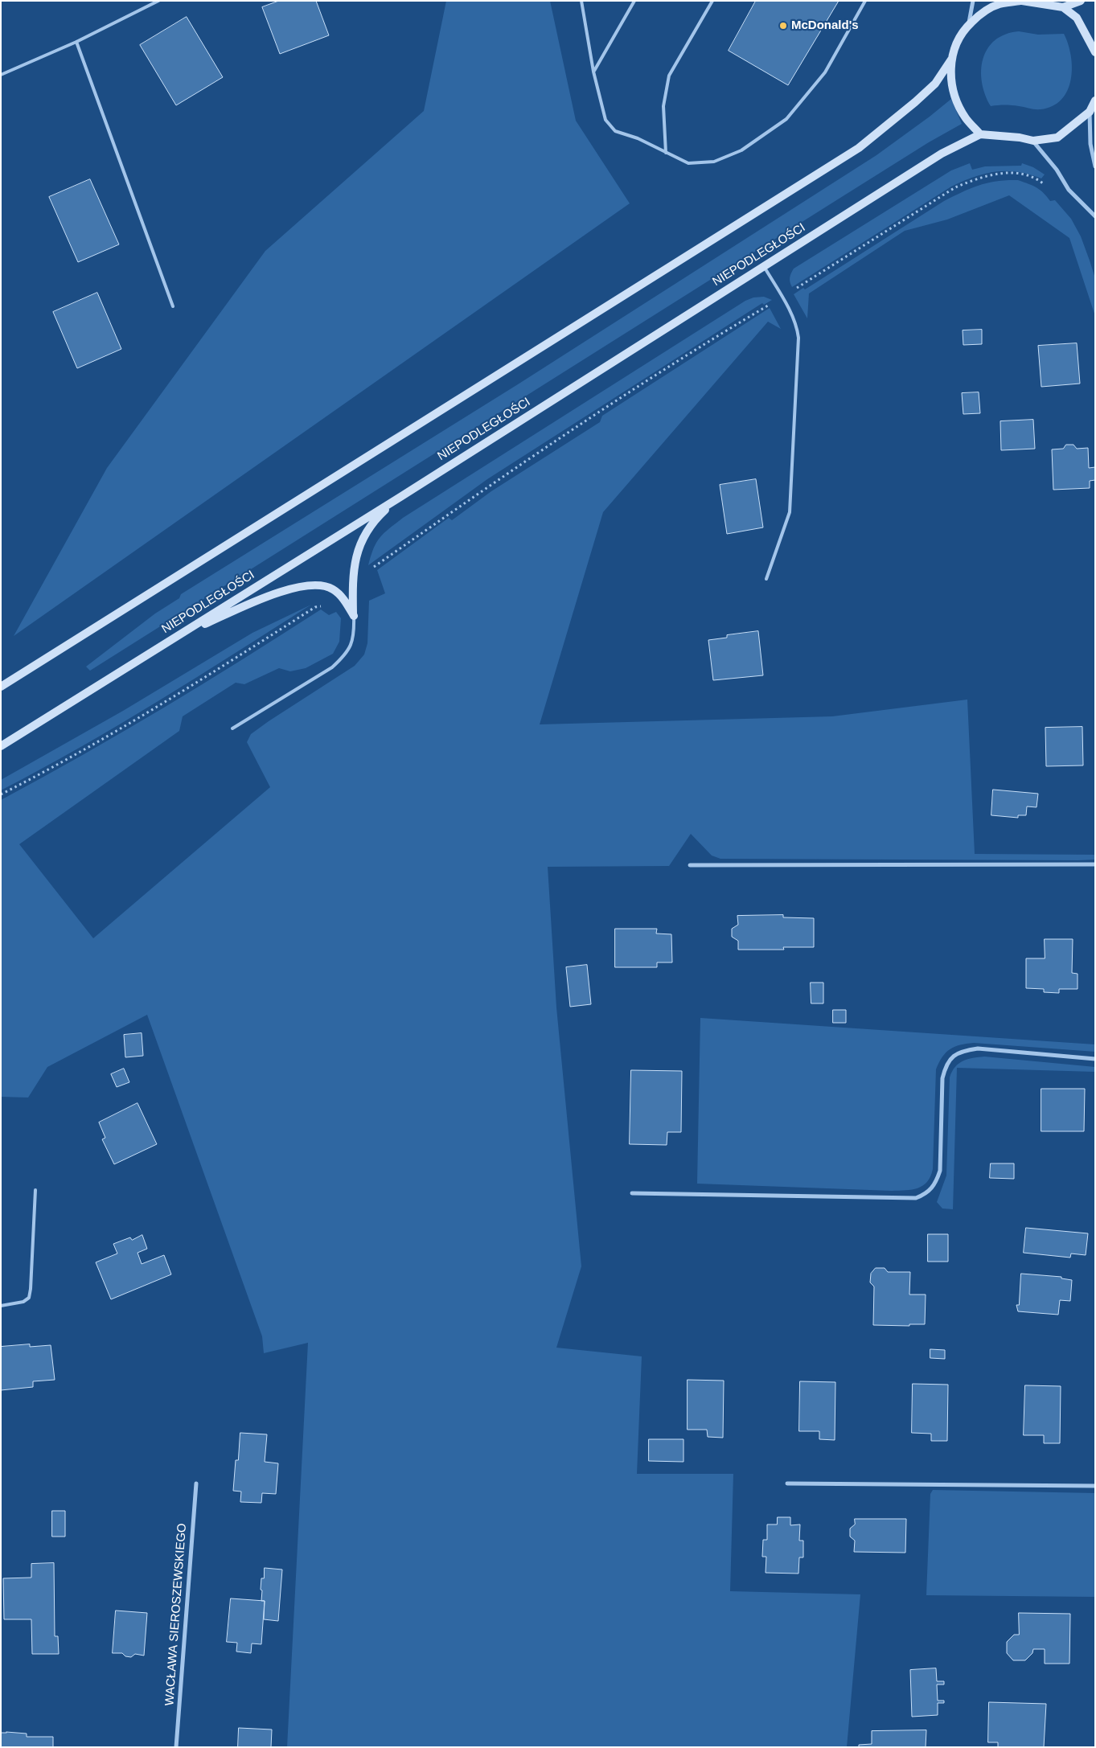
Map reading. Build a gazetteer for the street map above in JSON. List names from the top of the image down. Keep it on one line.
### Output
{"streets":{"main road":["NIEPODLEGŁOŚCI"],"street":["WACŁAWA SIEROSZEWSKIEGO"]},"places":["McDonald's"]}
